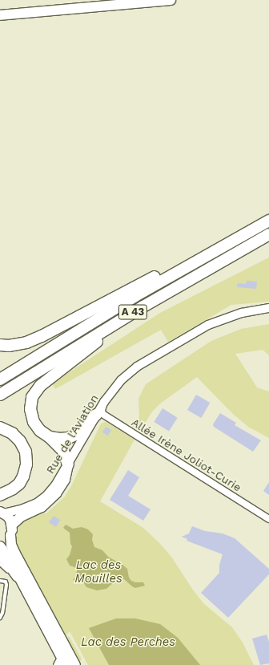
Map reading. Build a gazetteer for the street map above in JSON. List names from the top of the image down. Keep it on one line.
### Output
{"streets":{"highway":["A 43"],"main road":["Rue de l'Aviation"],"street":["Allée Irène Joliot-Curie"]},"crossings":[["Rue de l'Aviation","Allée Irène Joliot-Curie"]],"water":["Lac des Mouilles","Lac des Perches"]}
